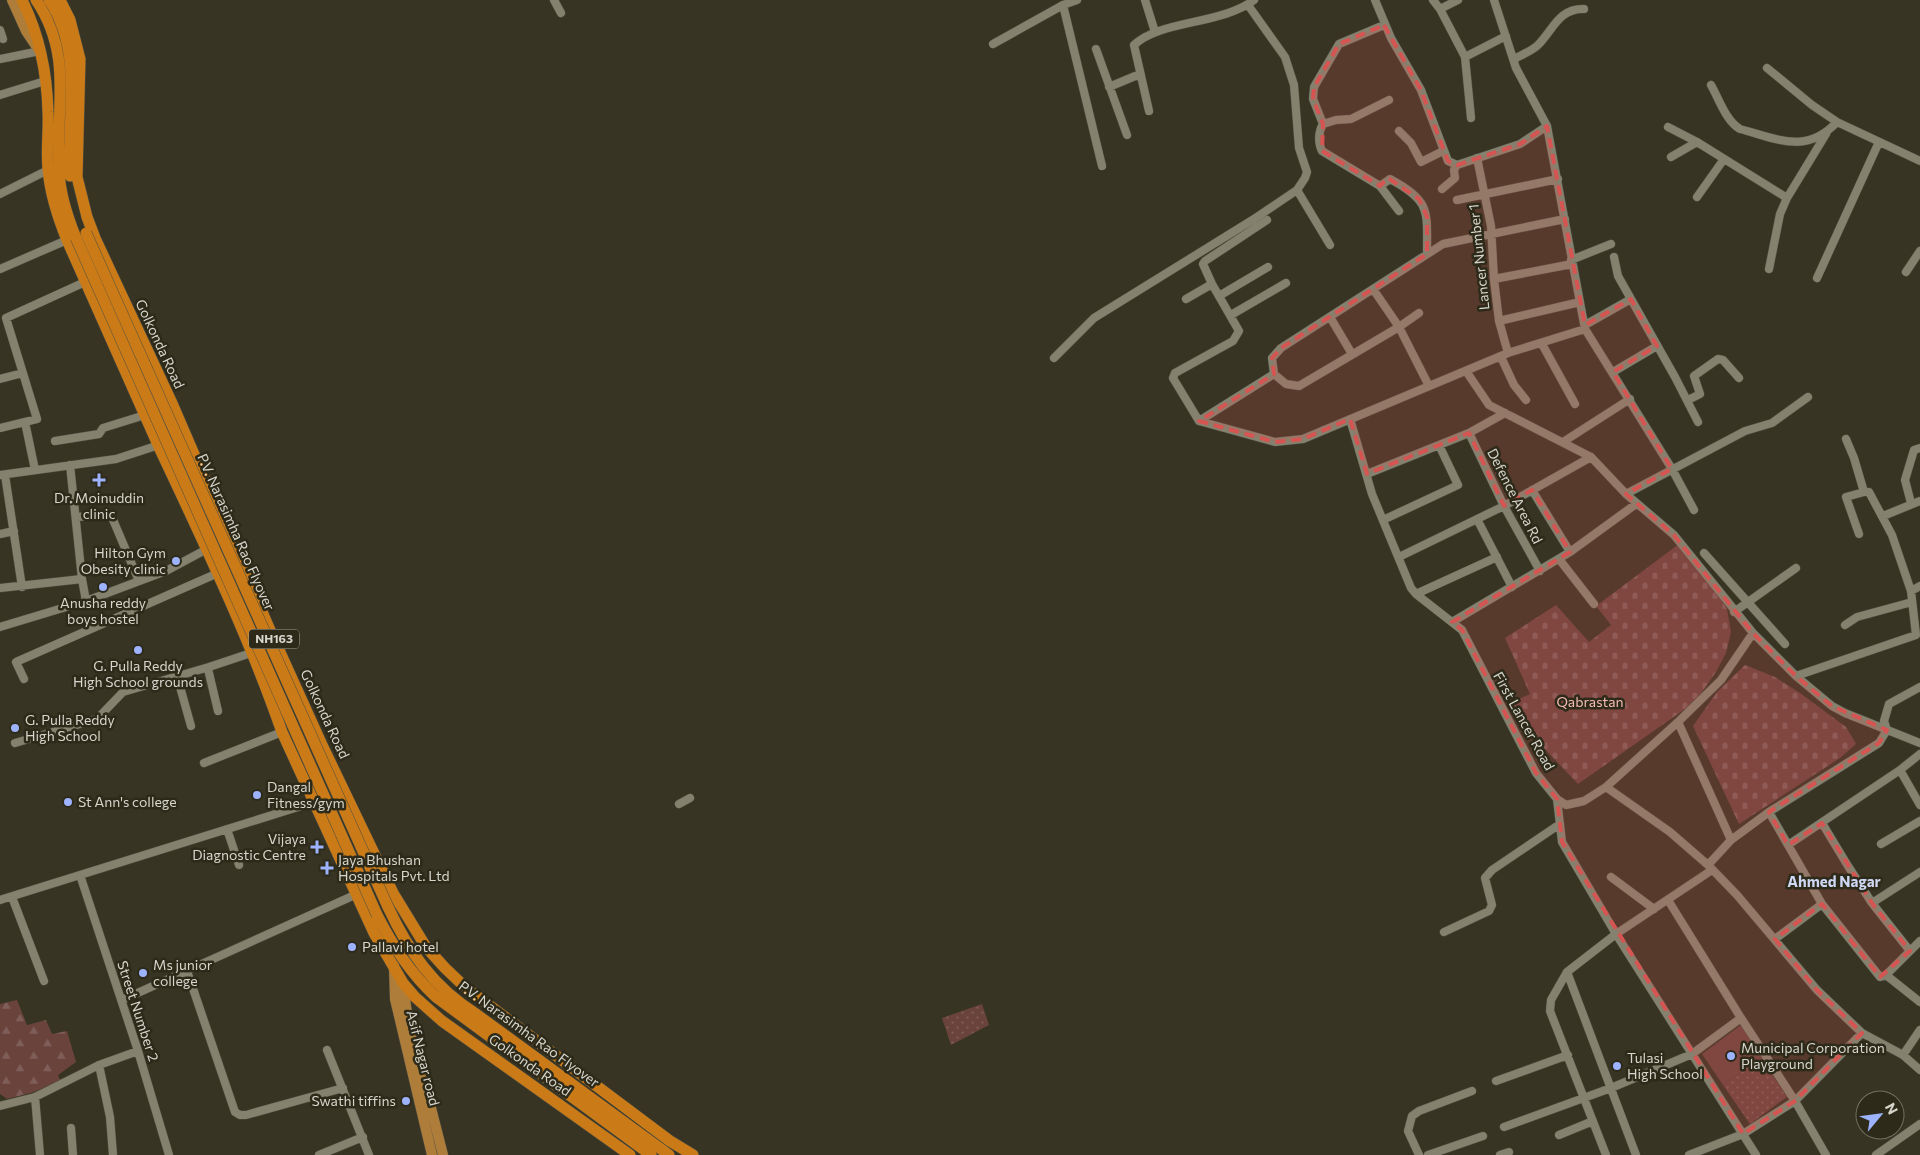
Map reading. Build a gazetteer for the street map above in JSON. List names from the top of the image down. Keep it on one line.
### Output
{"streets":{"highway":["Golkonda Road","P.V. Narasimha Rao Flyover","NH163"],"main road":["Asif Nagar road"],"street":["Lancer Number 1","Defence Area Rd","First Lancer Road","Street Number 2"]},"crossings":[["Golkonda Road","Asif Nagar road"]],"districts":["Ahmed Nagar"],"parks":["Qabrastan"],"places":{"health":["Dr. Moinuddin clinic","Vijaya Diagnostic Centre","Jaya Bhushan Hospitals Pvt. Ltd"],"other":["Hilton Gym Obesity clinic","Anusha reddy boys hostel","G. Pulla Reddy High School grounds","G. Pulla Reddy High School","Dangal Fitness/gym","St Ann's college","Pallavi hotel","Ms junior college","Municipal Corporation Playground","Tulasi High School","Swathi tiffins"]},"north":"top right"}
